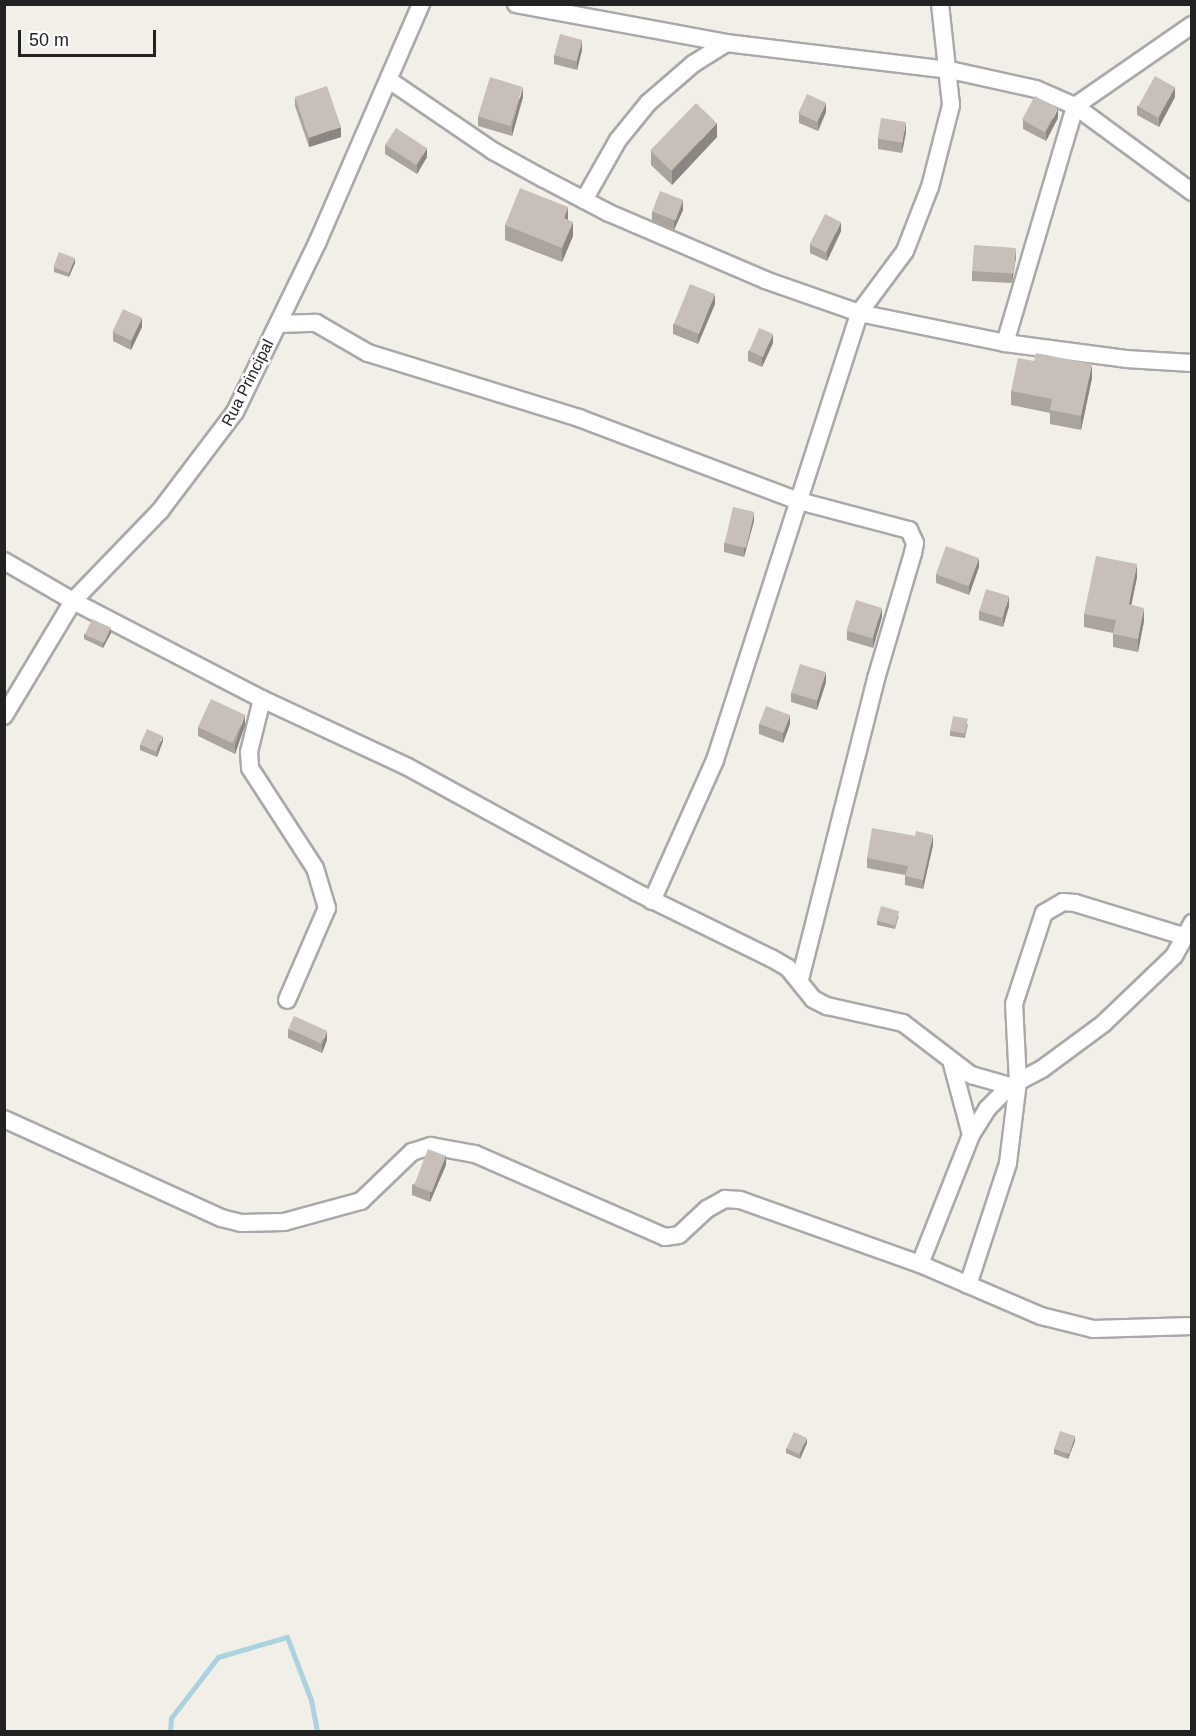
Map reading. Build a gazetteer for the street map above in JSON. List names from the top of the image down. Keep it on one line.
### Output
{"streets":{"street":["Rua Principal"]},"scale_bar":"50 m"}
